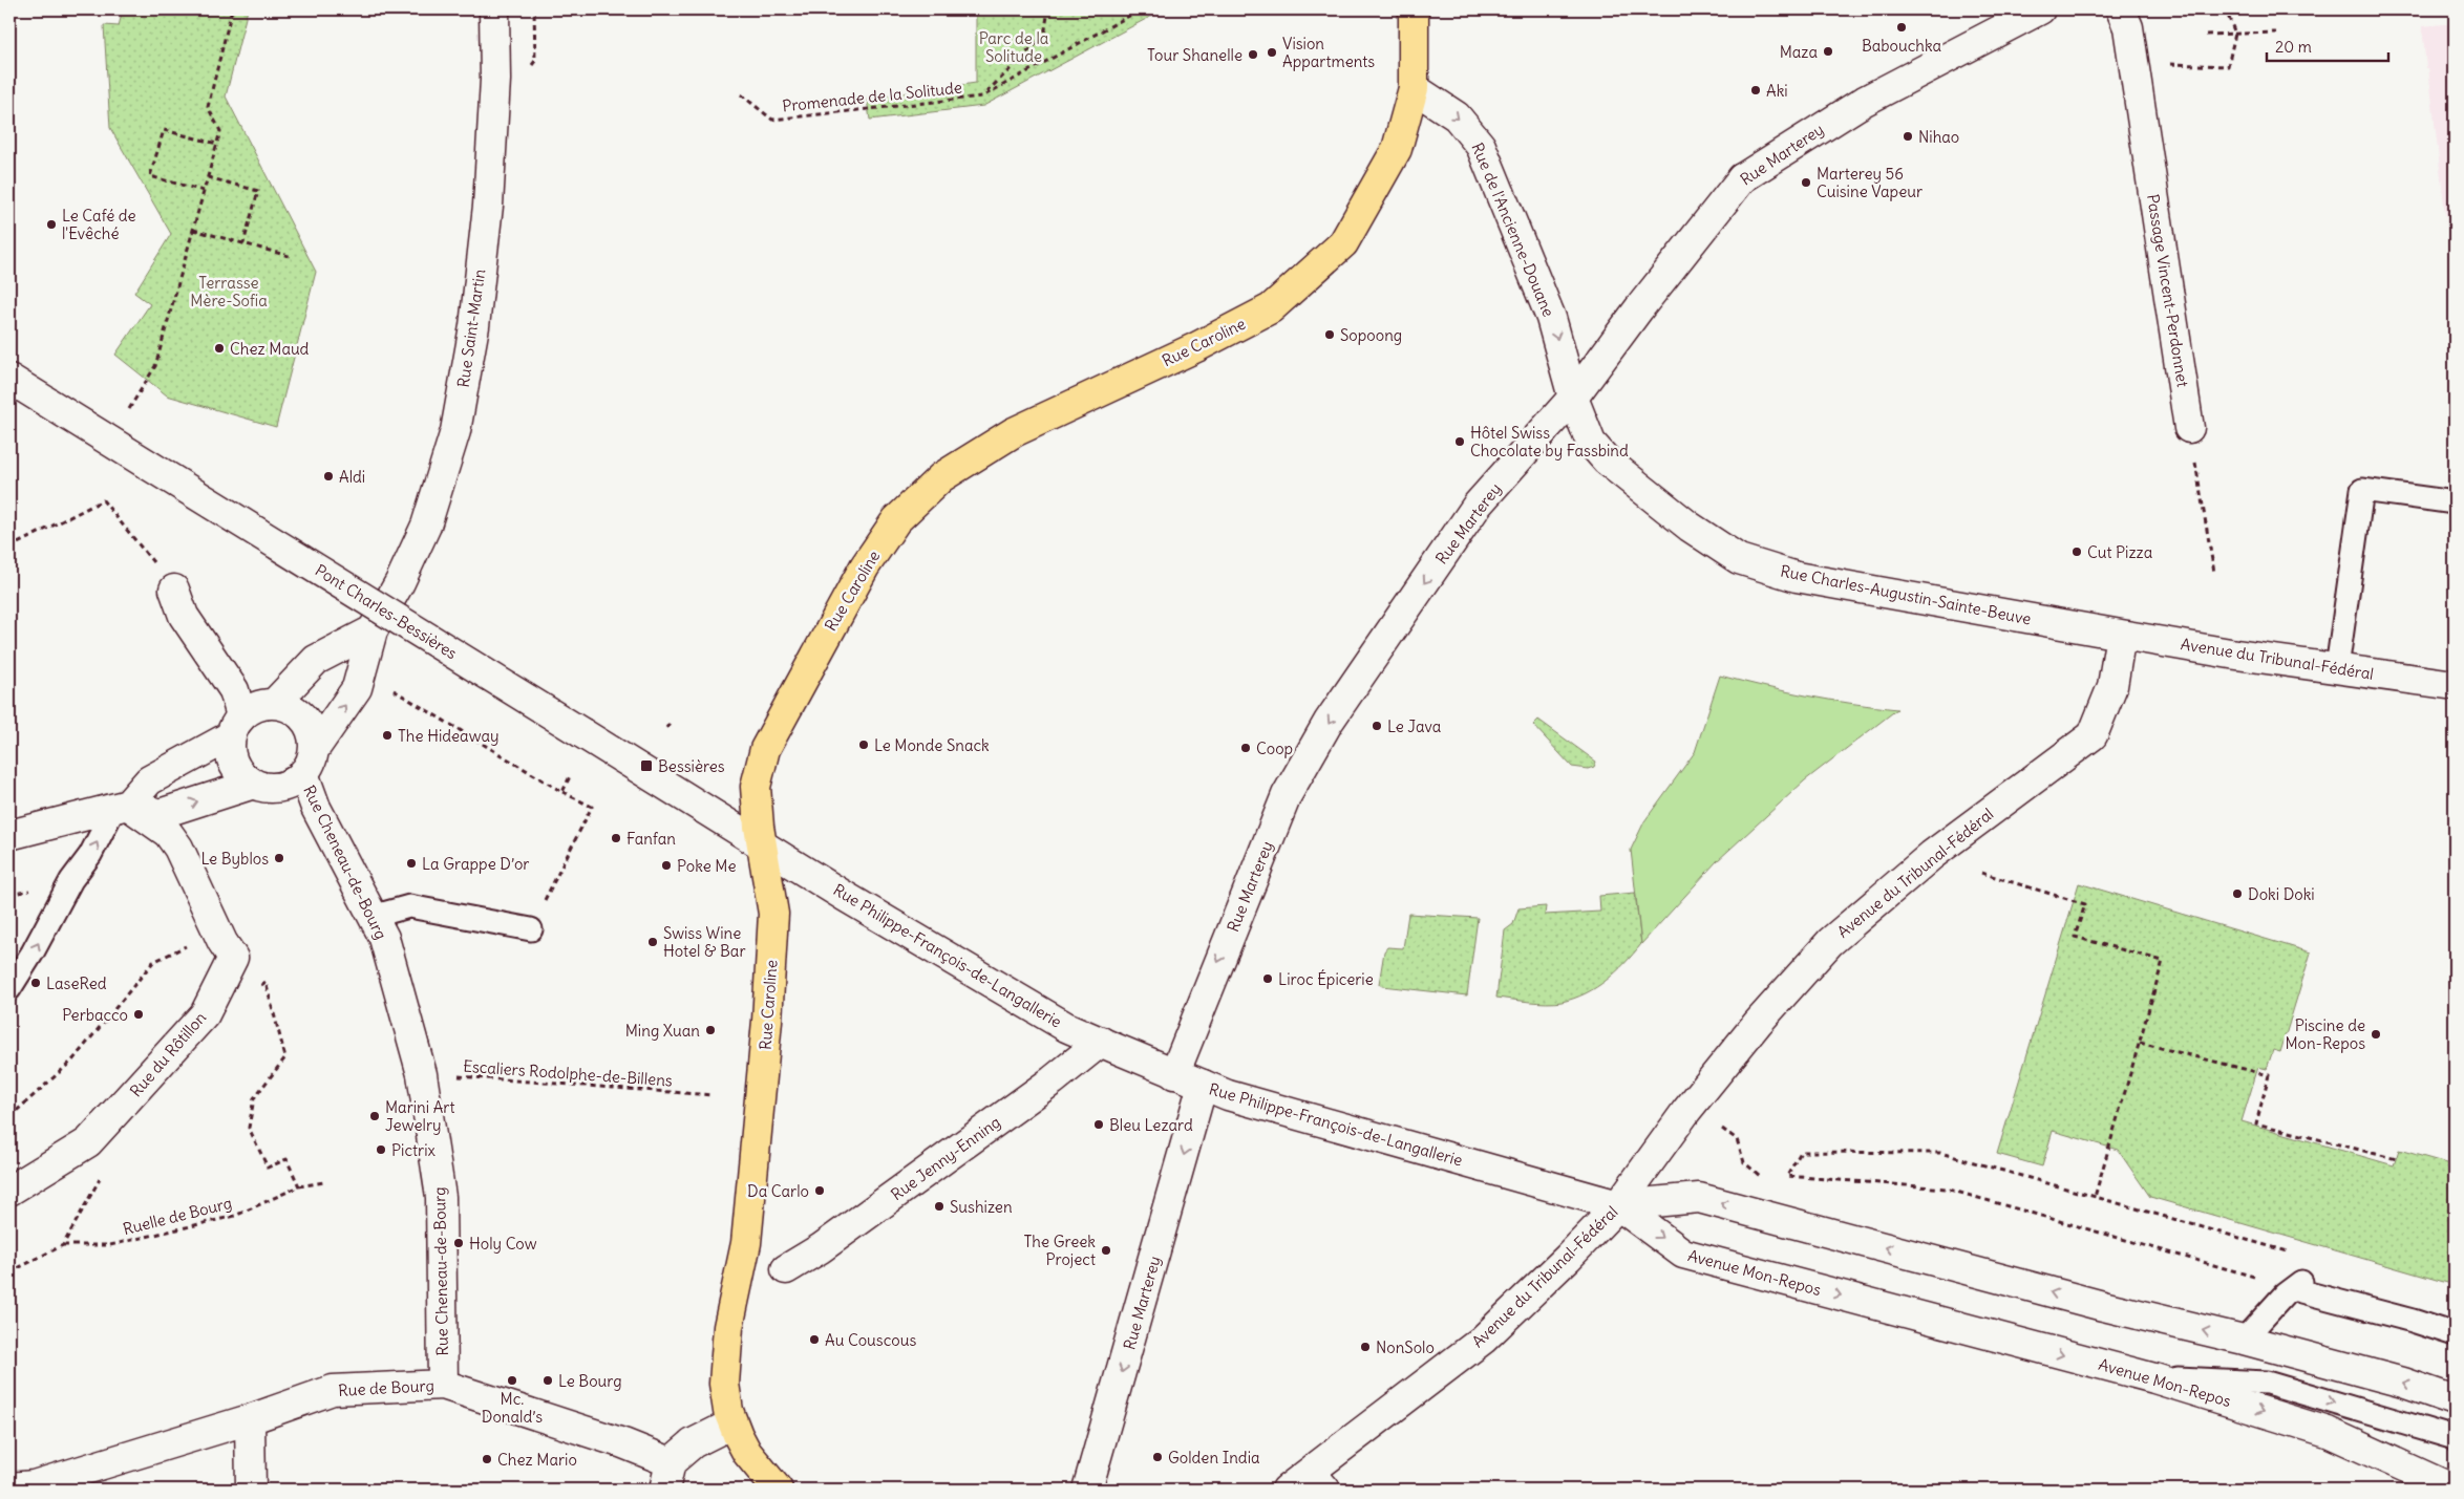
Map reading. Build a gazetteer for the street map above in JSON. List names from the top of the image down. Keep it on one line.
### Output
{"streets":{"main road":["Rue Caroline"],"street":["Rue Marterey","Rue de l'Ancienne-Douane","Passage Vincent-Perdonnet","Rue Saint-Martin","Rue Charles-Augustin-Sainte-Beuve","Pont Charles-Bessières","Avenue du Tribunal-Fédéral","Rue Cheneau-de-Bourg","Rue Philippe-François-de-Langallerie","Rue du Rôtillon","Rue Jenny-Enning","Avenue Mon-Repos","Rue de Bourg"],"path":["Promenade de la Solitude","Escaliers Rodolphe-de-Billens","Ruelle de Bourg"]},"crossings":[["Rue Marterey","Rue de l'Ancienne-Douane"],["Rue Marterey","Rue Charles-Augustin-Sainte-Beuve"],["Rue Marterey","Rue Philippe-François-de-Langallerie"],["Rue de l'Ancienne-Douane","Rue Caroline"],["Rue de l'Ancienne-Douane","Rue Charles-Augustin-Sainte-Beuve"],["Rue Saint-Martin","Rue Cheneau-de-Bourg"],["Rue Caroline","Pont Charles-Bessières"],["Rue Caroline","Rue Philippe-François-de-Langallerie"],["Rue Charles-Augustin-Sainte-Beuve","Avenue du Tribunal-Fédéral"],["Pont Charles-Bessières","Rue Philippe-François-de-Langallerie"],["Avenue du Tribunal-Fédéral","Rue Philippe-François-de-Langallerie"],["Avenue du Tribunal-Fédéral","Avenue Mon-Repos"],["Rue Cheneau-de-Bourg","Escaliers Rodolphe-de-Billens"],["Rue Cheneau-de-Bourg","Rue de Bourg"],["Rue Philippe-François-de-Langallerie","Rue Jenny-Enning"],["Rue Philippe-François-de-Langallerie","Avenue Mon-Repos"]],"one_way":["Rue Marterey","Rue de l'Ancienne-Douane"],"parks":["Parc de la Solitude","Terrasse Mère-Sofia"],"places":{"other":["Babouchka","Maza","Vision Appartments","Tour Shanelle","Aki","Nihao","Marterey 56 Cuisine Vapeur","Le Café de l'Evêché","Sopoong","Chez Maud","Hôtel Swiss Chocolate by Fassbind","Aldi","Cut Pizza","Le Java","The Hideaway","Le Monde Snack","Coop","Fanfan","Le Byblos","La Grappe D’or","Poke Me","Doki Doki","Swiss Wine Hotel & Bar","Liroc Épicerie","LaseRed","Perbacco","Ming Xuan","Piscine de Mon-Repos","Marini Art Jewelry","Bleu Lezard","Pictrix","Da Carlo","Sushizen","Holy Cow","The Greek Project","Au Couscous","NonSolo","Mc. Donald’s","Le Bourg","Golden India","Chez Mario"],"transit":["Bessières"]},"scale_bar":"20 m"}
